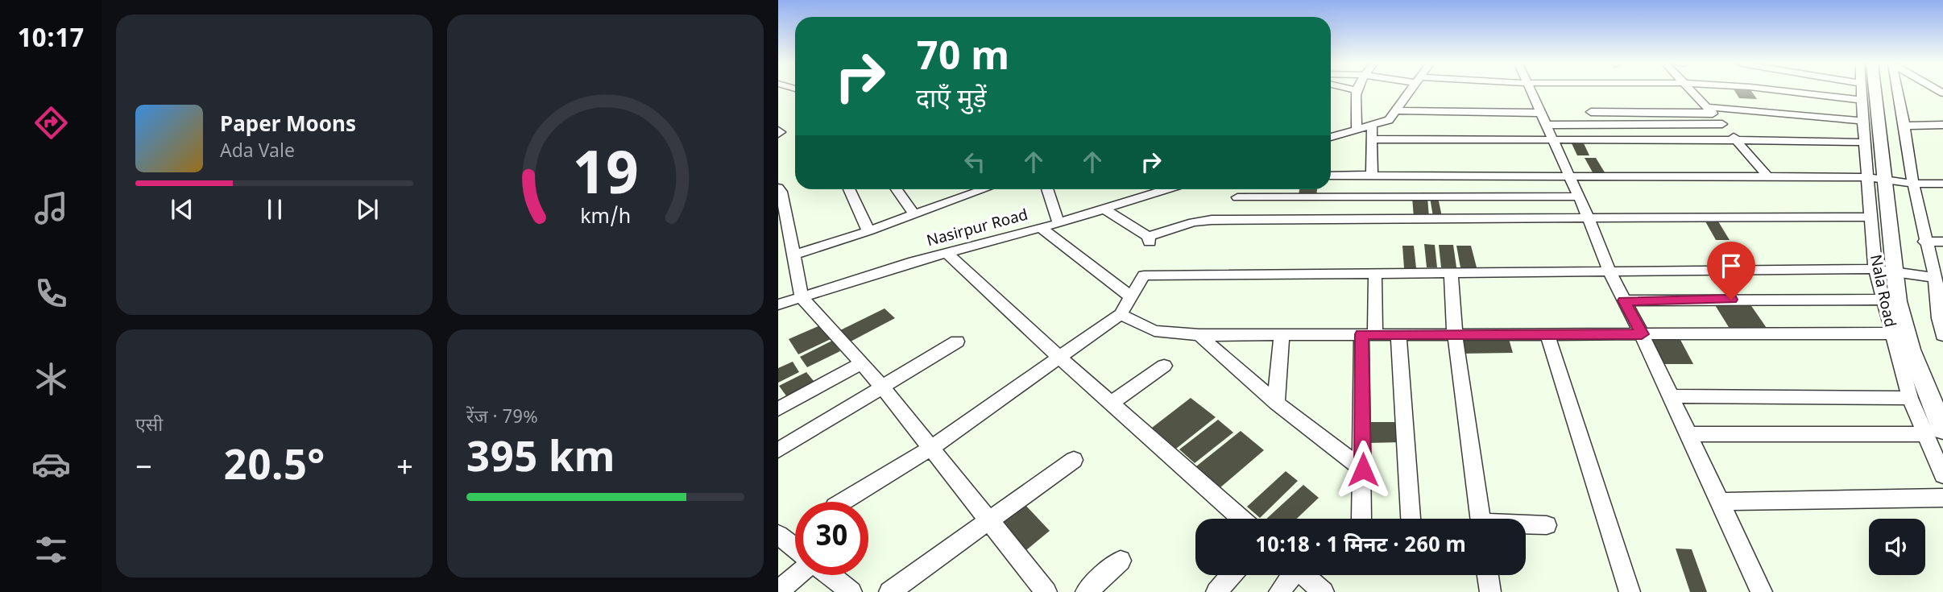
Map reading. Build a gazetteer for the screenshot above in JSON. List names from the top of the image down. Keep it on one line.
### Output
{"streets":{"street":["Nasirpur Road","Nala Road"]},"page":{"tabs":"10:17","turn":["70 m","दाएँ मुड़ें"],"song":["Paper Moons","Ada Vale"],"tile":["एसी",["रेंज · 79%","395 km"]],"heat":["−","20.5°","+"],"limit":"30","trip":"10:18 · 1 मिनट · 260 m","gauge":["19","km/h"]}}
